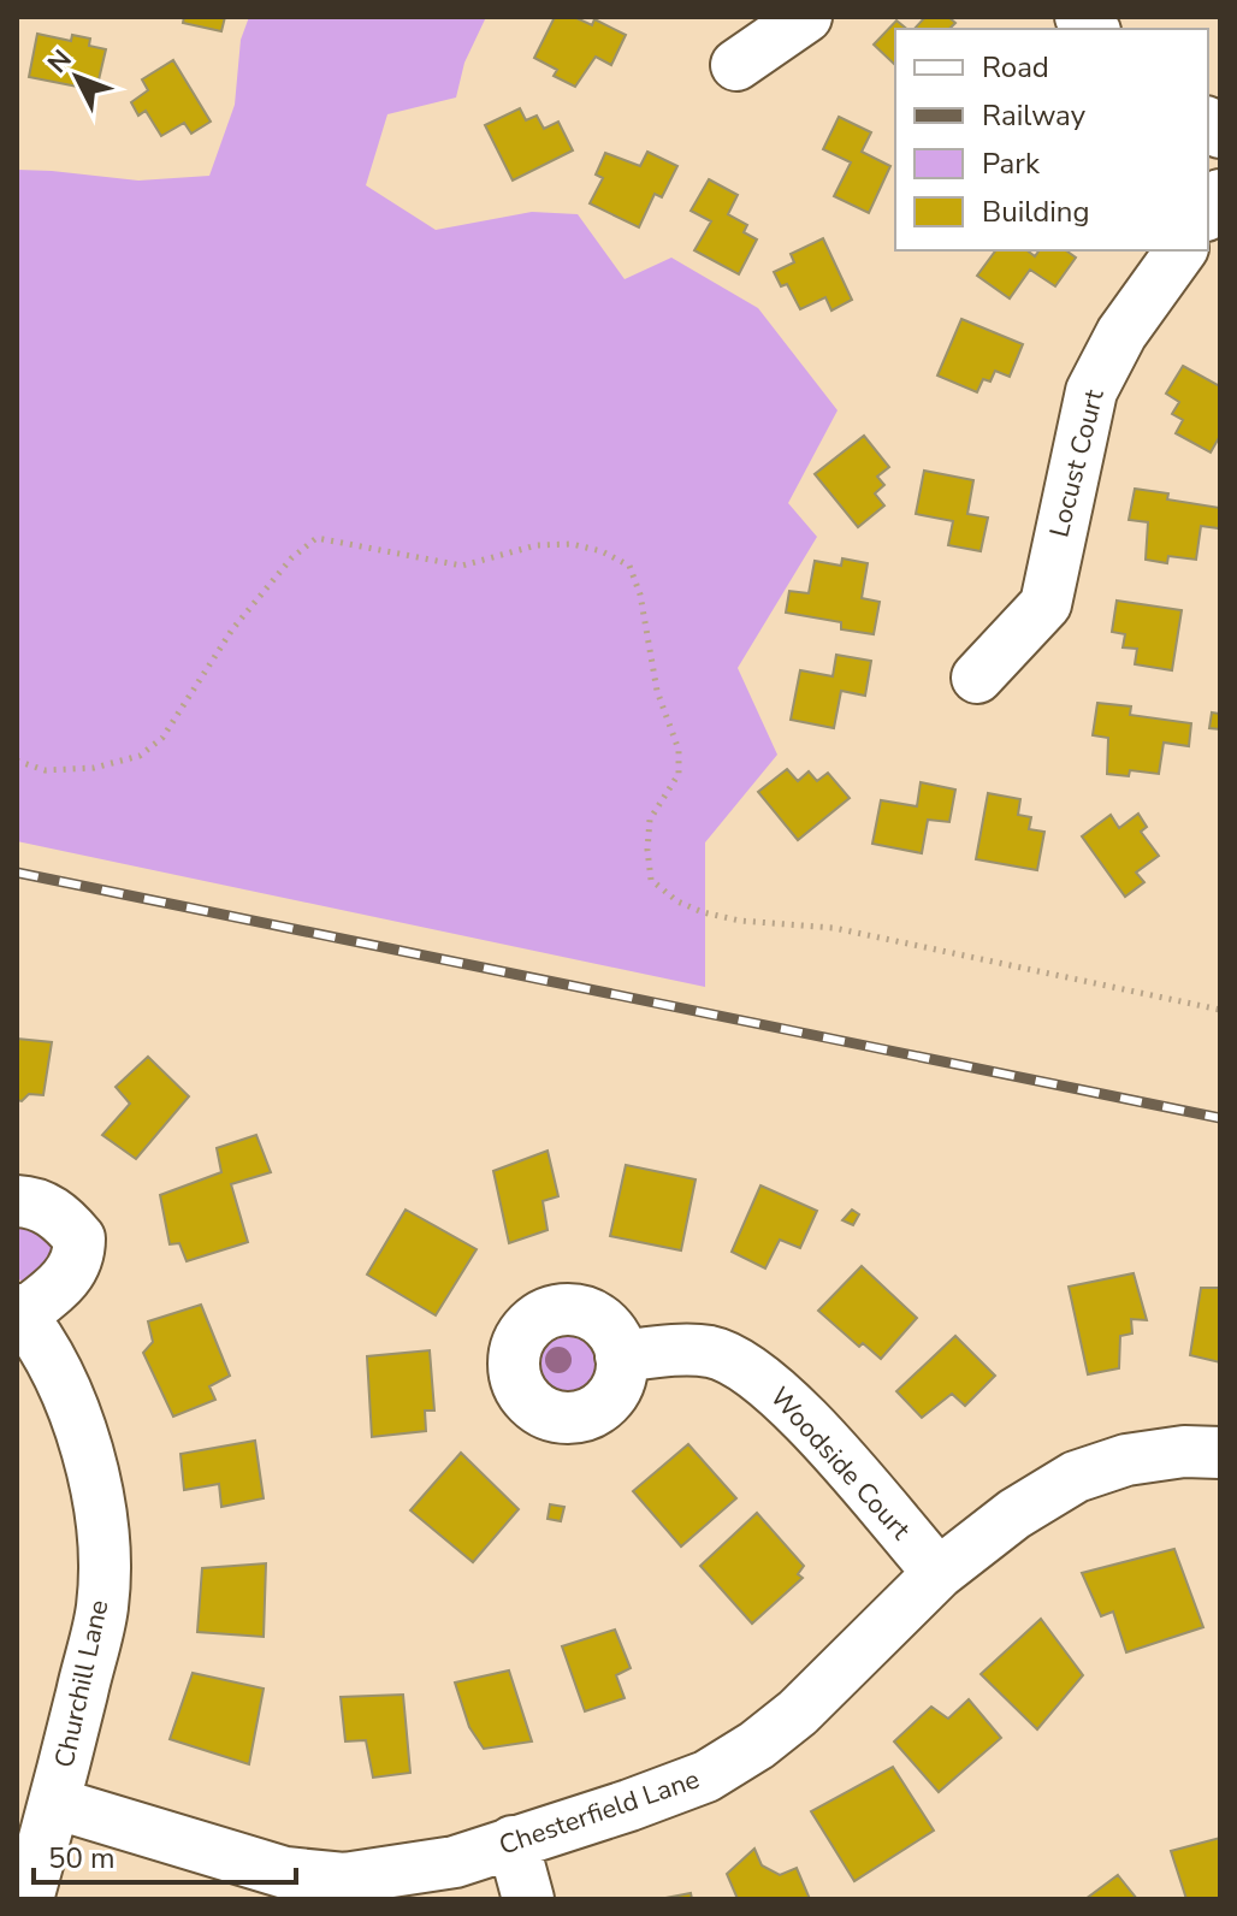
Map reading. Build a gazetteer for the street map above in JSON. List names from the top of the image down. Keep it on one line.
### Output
{"streets":{"street":["Locust Court","Woodside Court","Churchill Lane","Chesterfield Lane"]},"crossings":[["Woodside Court","Chesterfield Lane"],["Churchill Lane","Chesterfield Lane"]],"legend":["Road","Railway","Park","Building"],"scale_bar":"50 m","north":"top left"}
